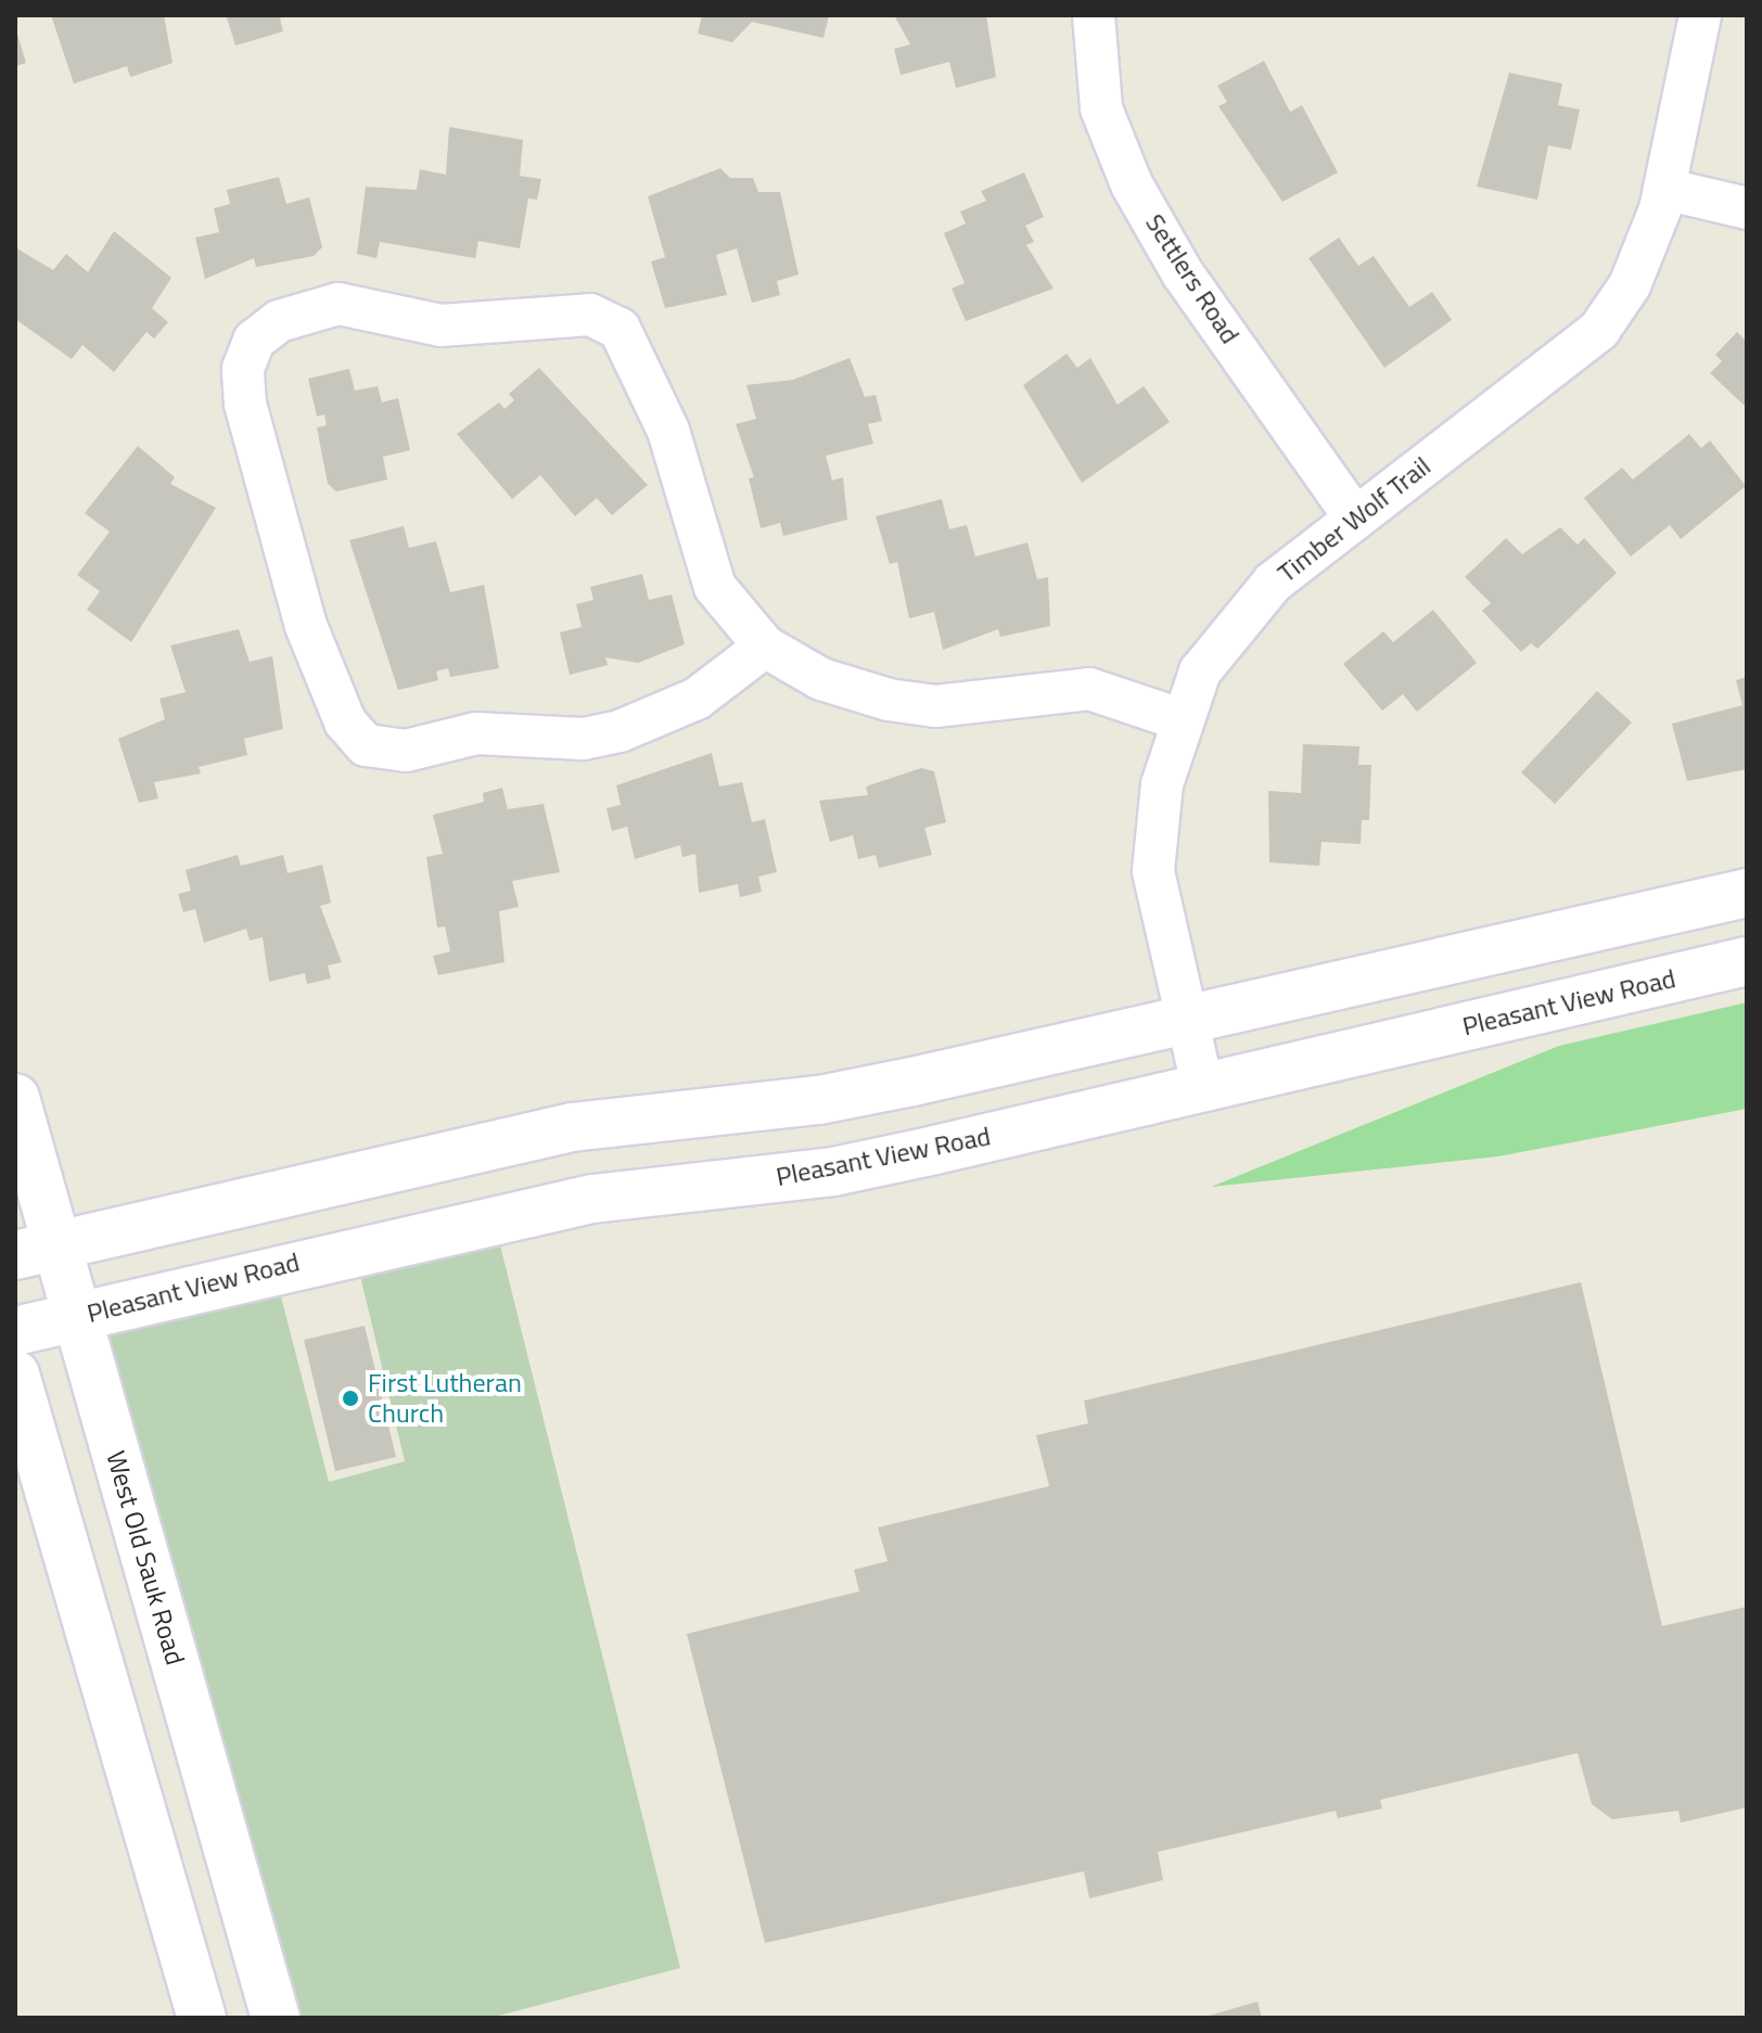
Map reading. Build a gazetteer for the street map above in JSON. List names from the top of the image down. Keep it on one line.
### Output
{"streets":{"main road":["Pleasant View Road","West Old Sauk Road"],"street":["Settlers Road","Timber Wolf Trail"]},"crossings":[["Settlers Road","Timber Wolf Trail"],["Timber Wolf Trail","Pleasant View Road"],["Pleasant View Road","West Old Sauk Road"]],"places":["First Lutheran Church"]}
